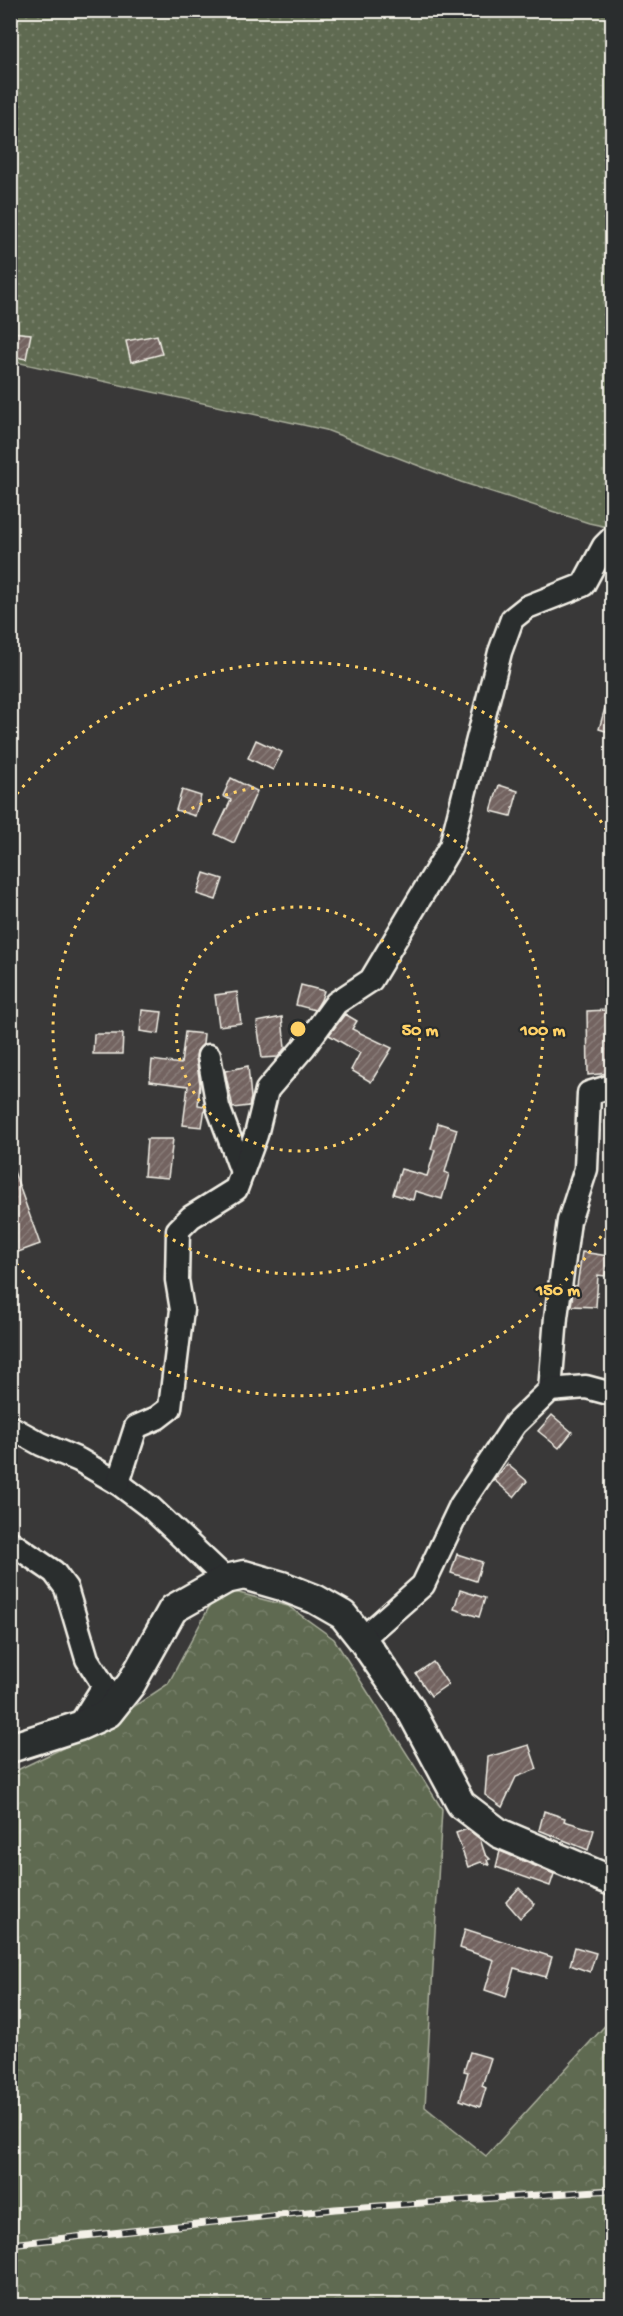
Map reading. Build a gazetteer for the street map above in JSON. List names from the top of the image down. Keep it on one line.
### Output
{"rings":["50 m","100 m","150 m"]}
